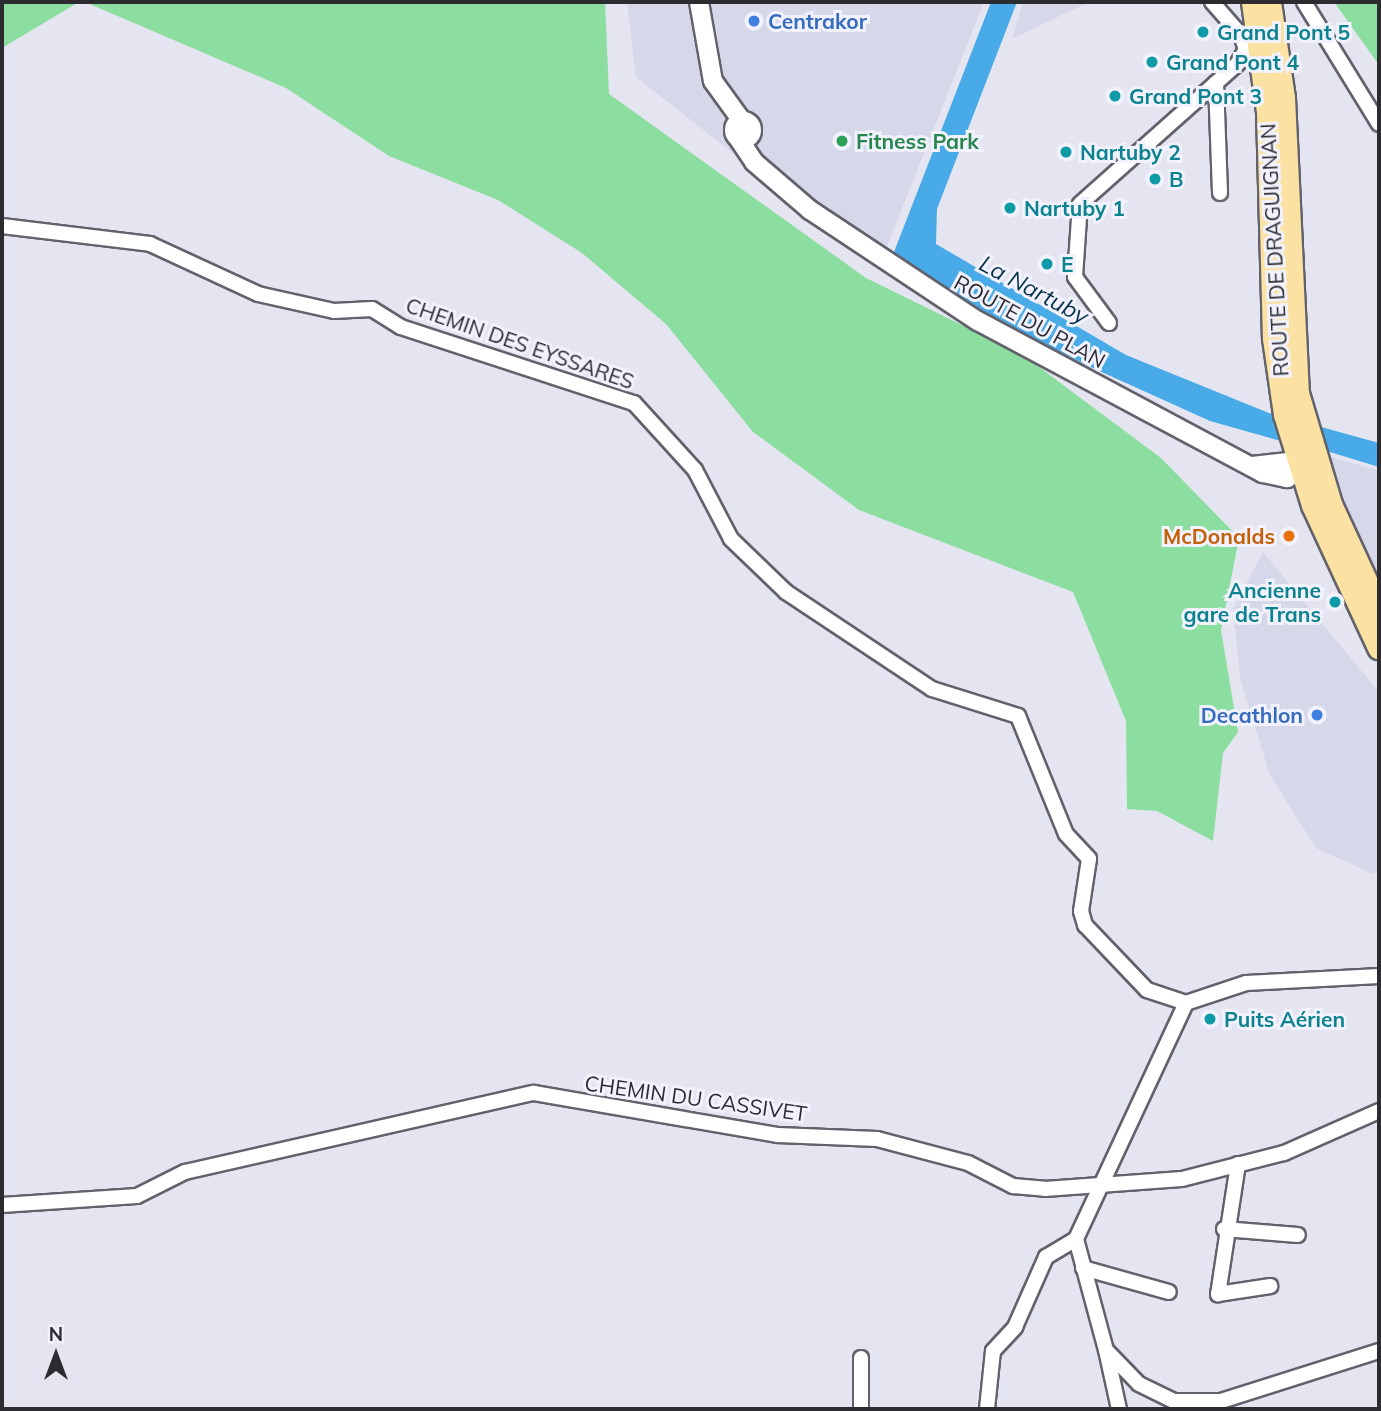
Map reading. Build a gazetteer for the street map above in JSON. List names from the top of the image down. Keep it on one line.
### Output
{"streets":{"main road":["ROUTE DE DRAGUIGNAN"],"street":["ROUTE DU PLAN","CHEMIN DES EYSSARES","CHEMIN DU CASSIVET"]},"crossings":[["ROUTE DE DRAGUIGNAN","ROUTE DU PLAN"]],"water":["La Nartuby"],"places":["Centrakor","Grand Pont 5","Grand Pont 4","Grand Pont 3","Fitness Park","Nartuby 2","B","Nartuby 1","E","McDonalds","Ancienne gare de Trans","Decathlon","Puits Aérien"],"north":"top"}
